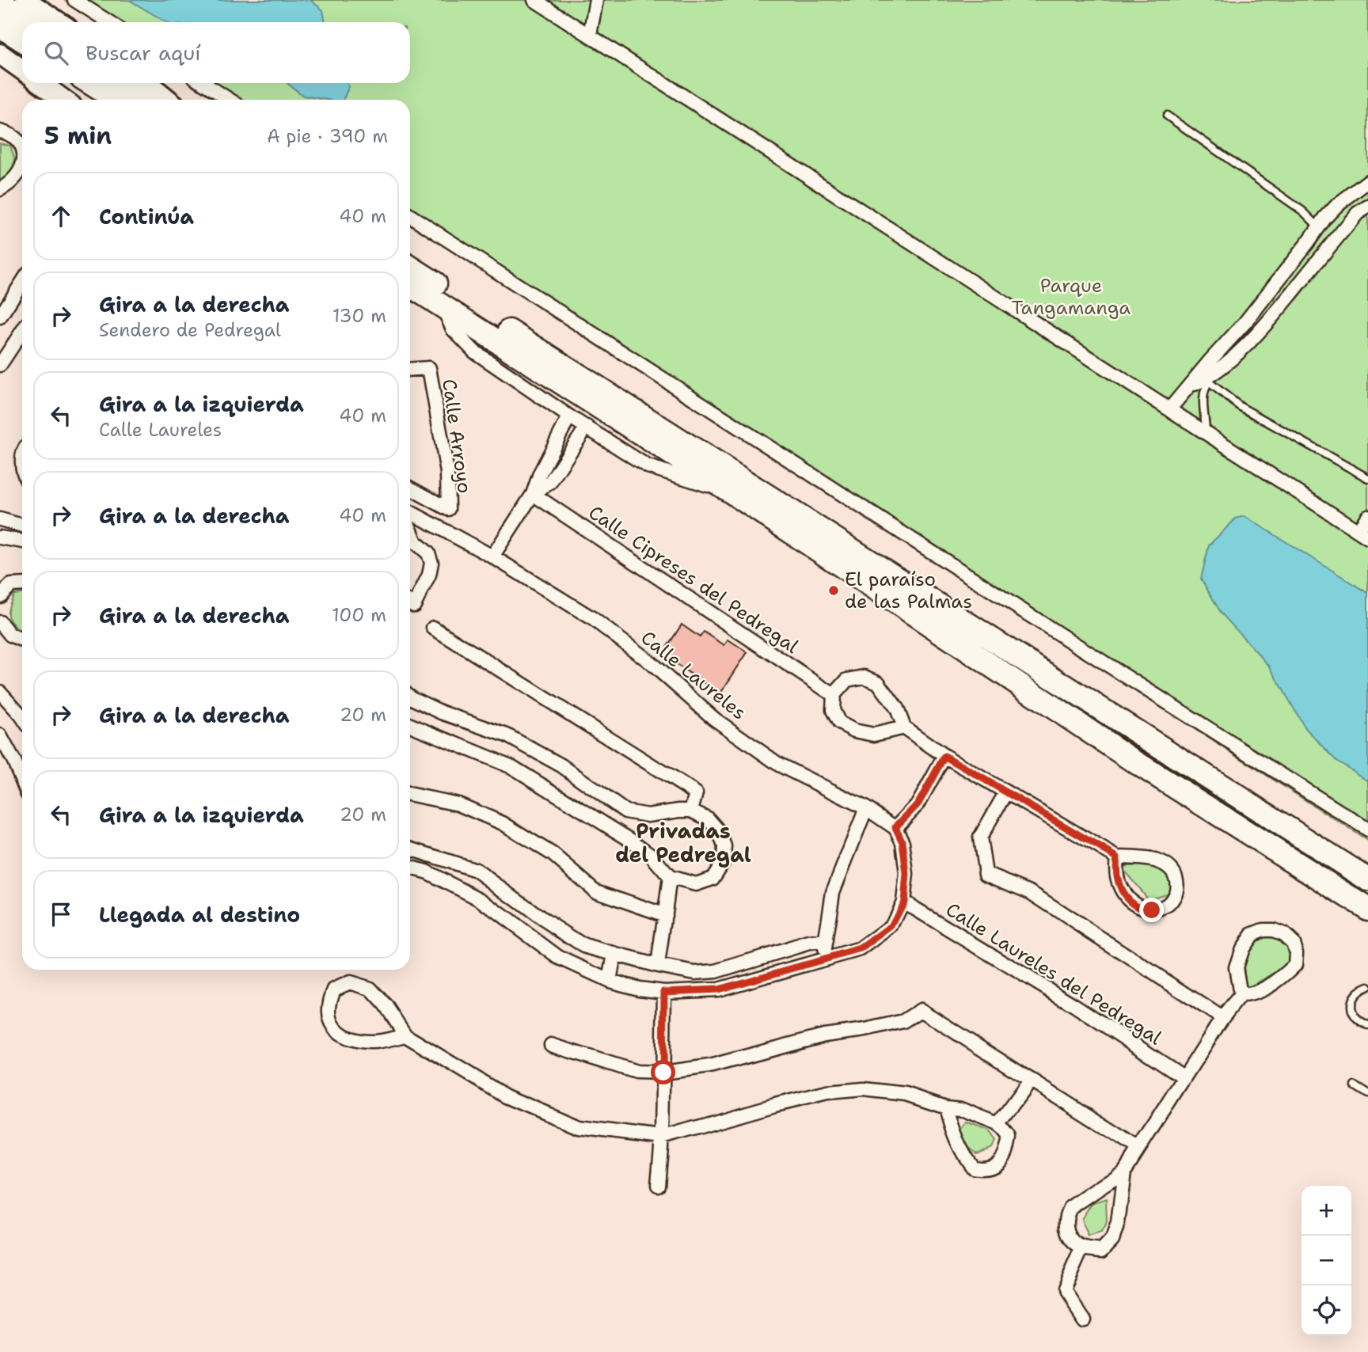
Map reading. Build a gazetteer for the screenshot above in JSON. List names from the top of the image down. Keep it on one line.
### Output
{"streets":{"street":["Calle Arroyo","Calle Cipreses del Pedregal","Calle Laureles","Calle Laureles del Pedregal"]},"districts":["Privadas del Pedregal"],"parks":["Parque Tangamanga"],"places":["El paraíso de las Palmas"],"page":{"search":"Buscar aquí","heading":["5 min","A pie · 390 m"],"list":[["Continúa","40 m"],["Gira a la derecha","Sendero de Pedregal","130 m"],["Gira a la izquierda","Calle Laureles","40 m"],["Gira a la derecha","40 m"],["Gira a la derecha","100 m"],["Gira a la derecha","20 m"],["Gira a la izquierda","20 m"],"Llegada al destino"],"map_buttons":["+","−"]}}
